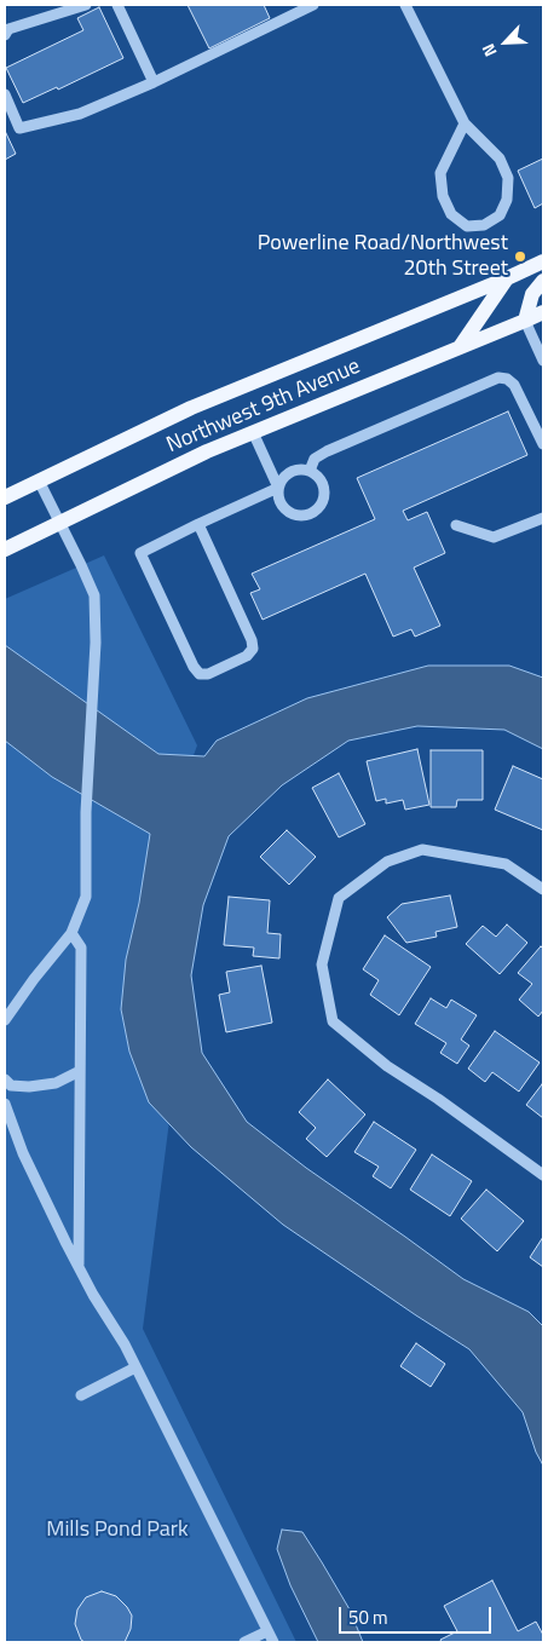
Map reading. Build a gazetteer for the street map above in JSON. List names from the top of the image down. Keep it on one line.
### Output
{"streets":{"main road":["Northwest 9th Avenue"]},"parks":["Mills Pond Park"],"places":["Powerline Road/Northwest 20th Street"],"scale_bar":"50 m","north":"bottom left"}
